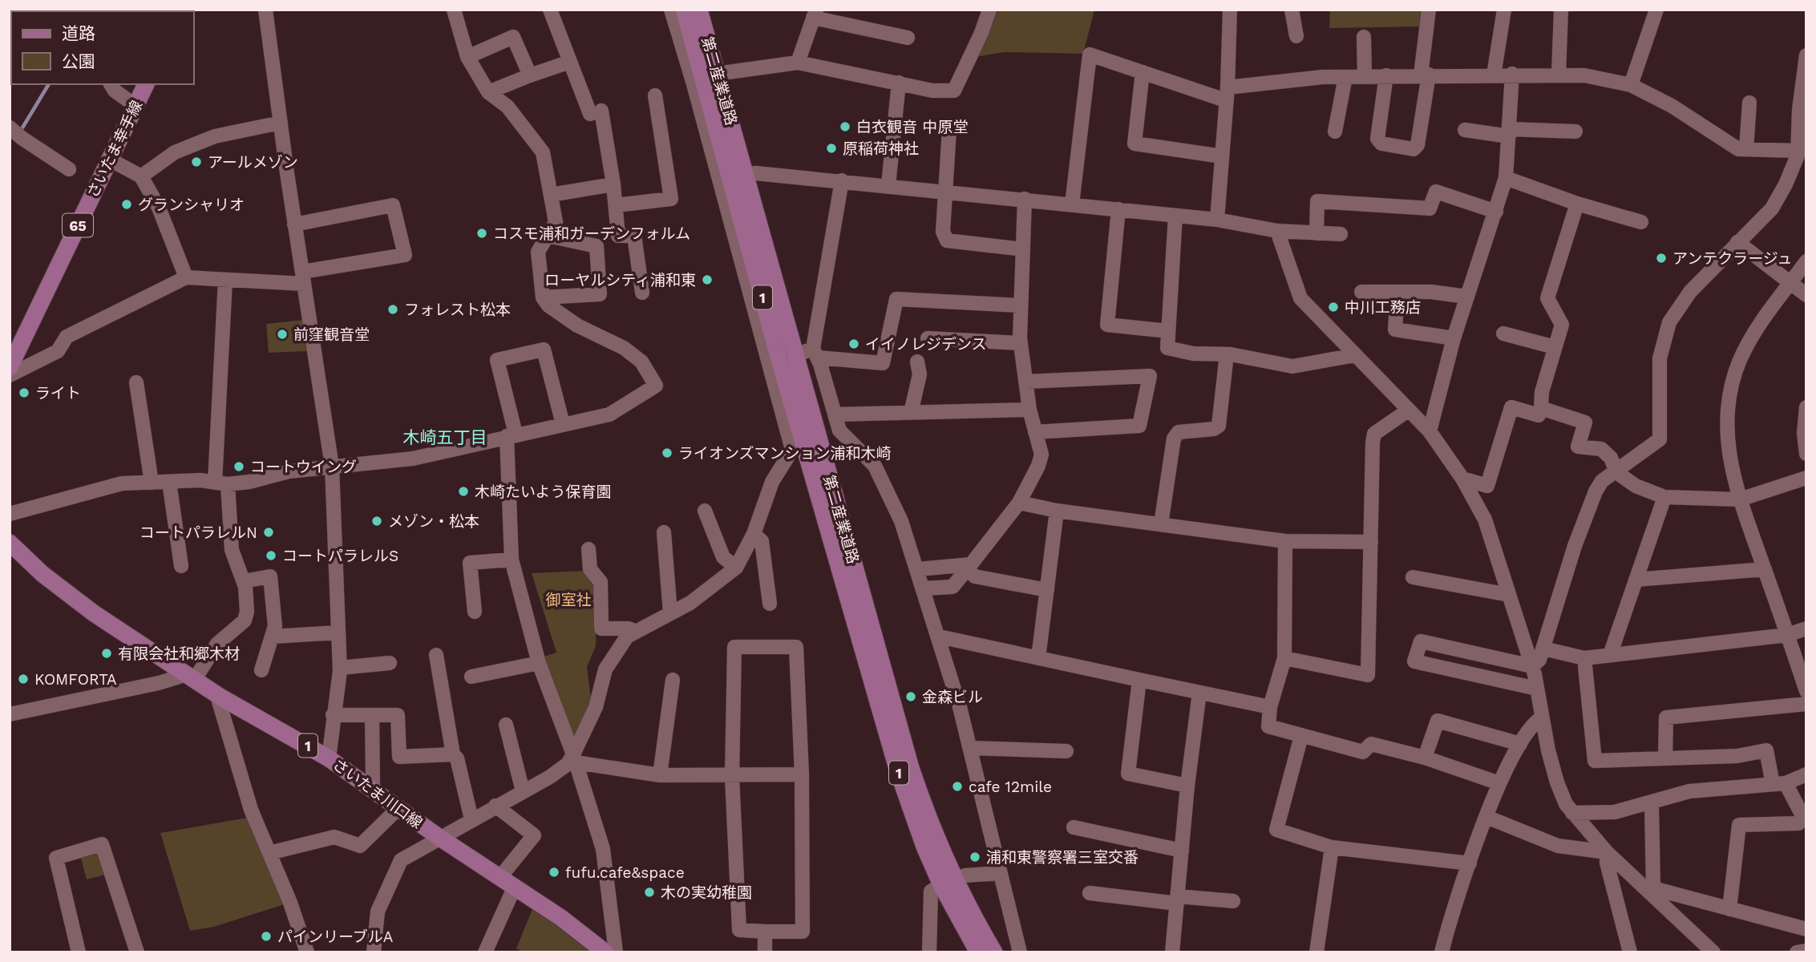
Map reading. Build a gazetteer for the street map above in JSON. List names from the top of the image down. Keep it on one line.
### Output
{"streets":{"main road":["第二産業道路","さいたま幸手線","65","1","さいたま川口線"]},"districts":["木崎五丁目"],"parks":["御室社"],"places":["白衣観音 中原堂","原稲荷神社","アールメゾン","グランシャリオ","コスモ浦和ガーデンフォルム","アンテクラージュ","ローヤルシティ浦和東","中川工務店","フォレスト松本","前窪観音堂","イイノレジデンス","ライト","ライオンズマンション浦和木崎","コートウイング","木崎たいよう保育園","メゾン・松本","コートパラレルN","コートパラレルS","有限会社和郷木材","KOMFORTA","金森ビル","cafe 12mile","浦和東警察署三室交番","fufu.cafe&space","木の実幼稚園","パインリーブルA"],"legend":["道路","公園"]}
